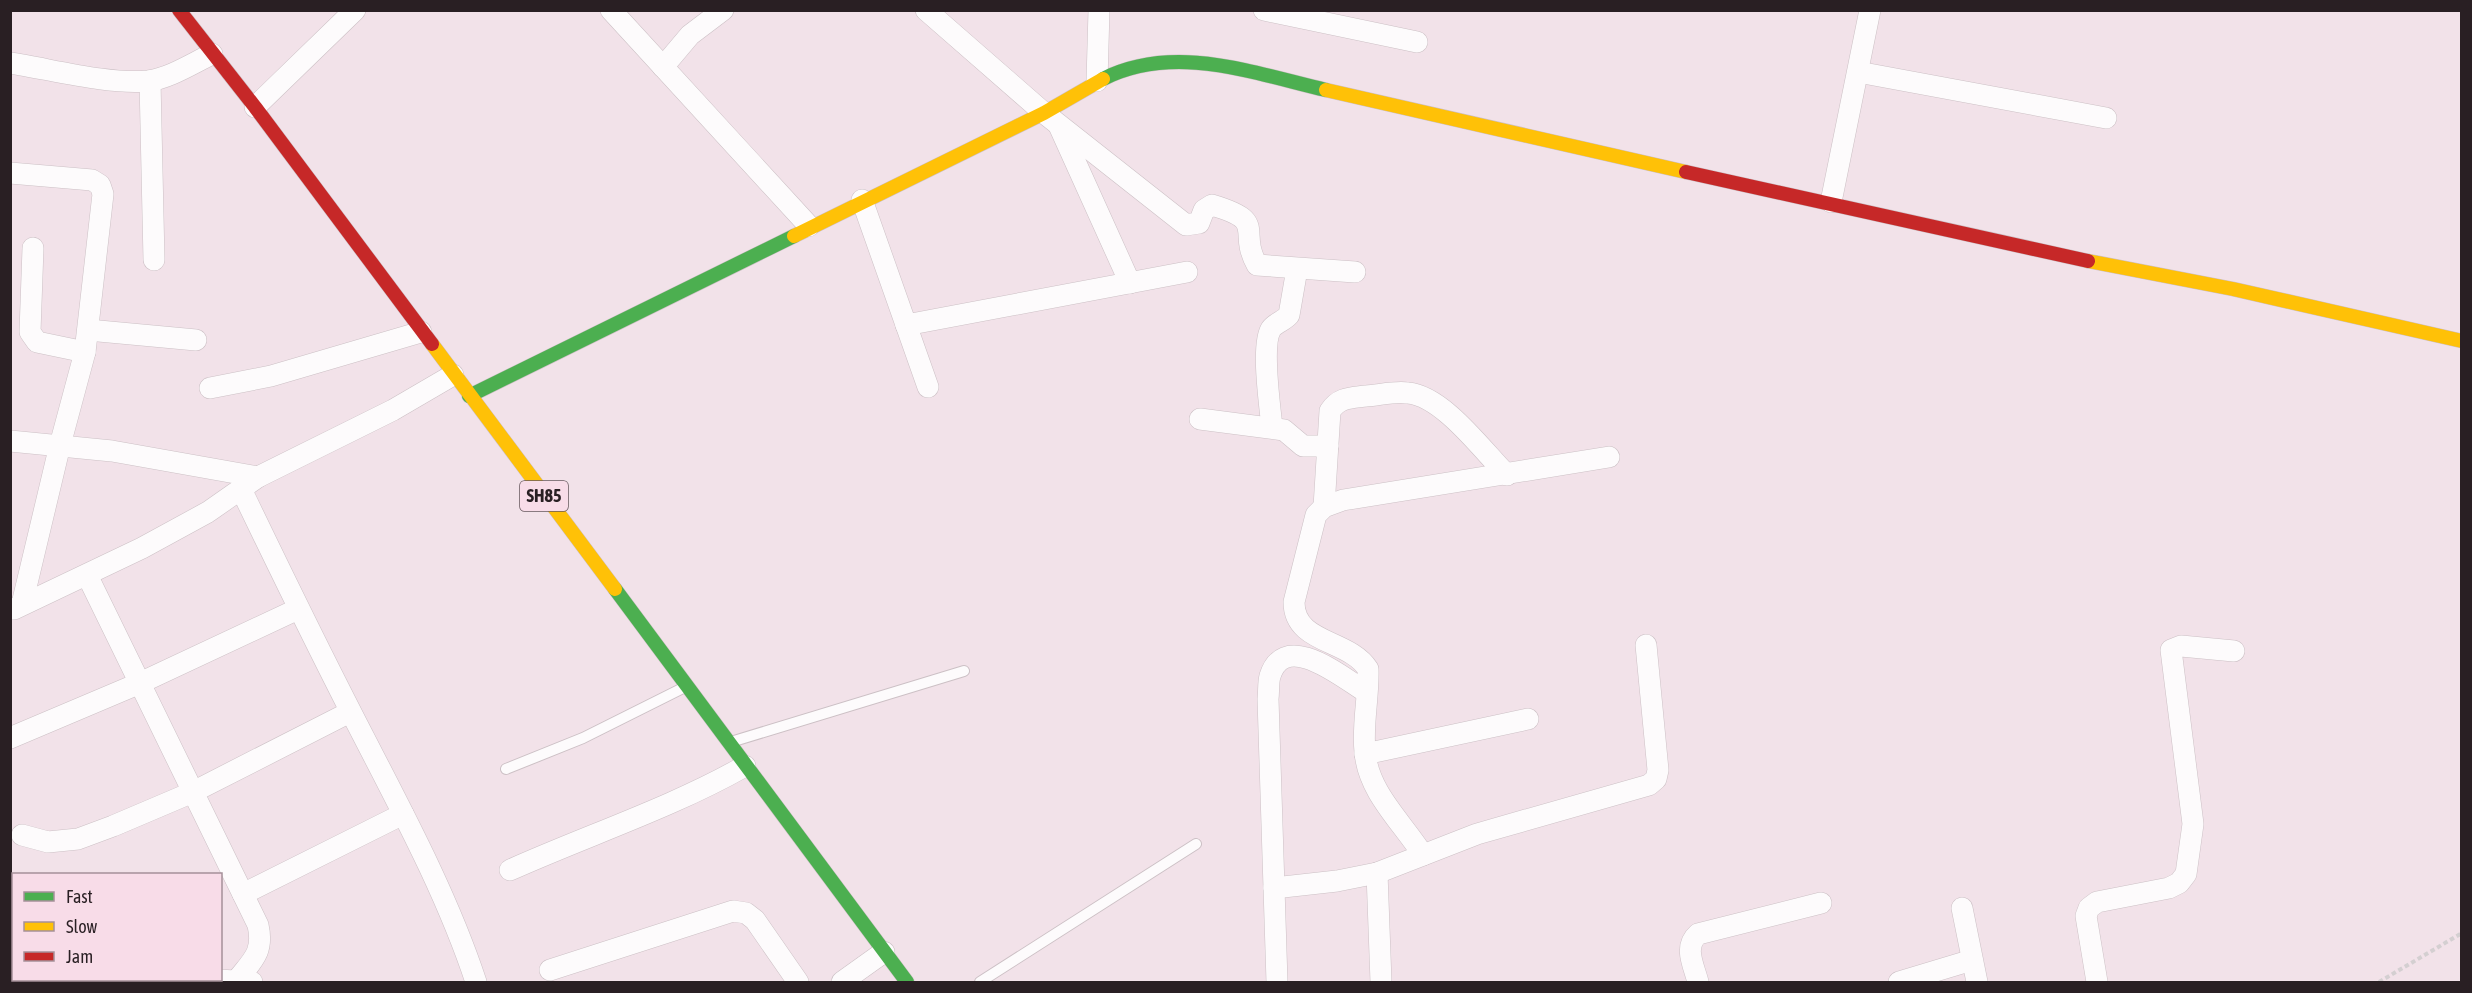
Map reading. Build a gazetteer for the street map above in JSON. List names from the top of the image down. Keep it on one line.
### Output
{"streets":{"street":["SH85"]},"legend":["Fast","Slow","Jam"]}
